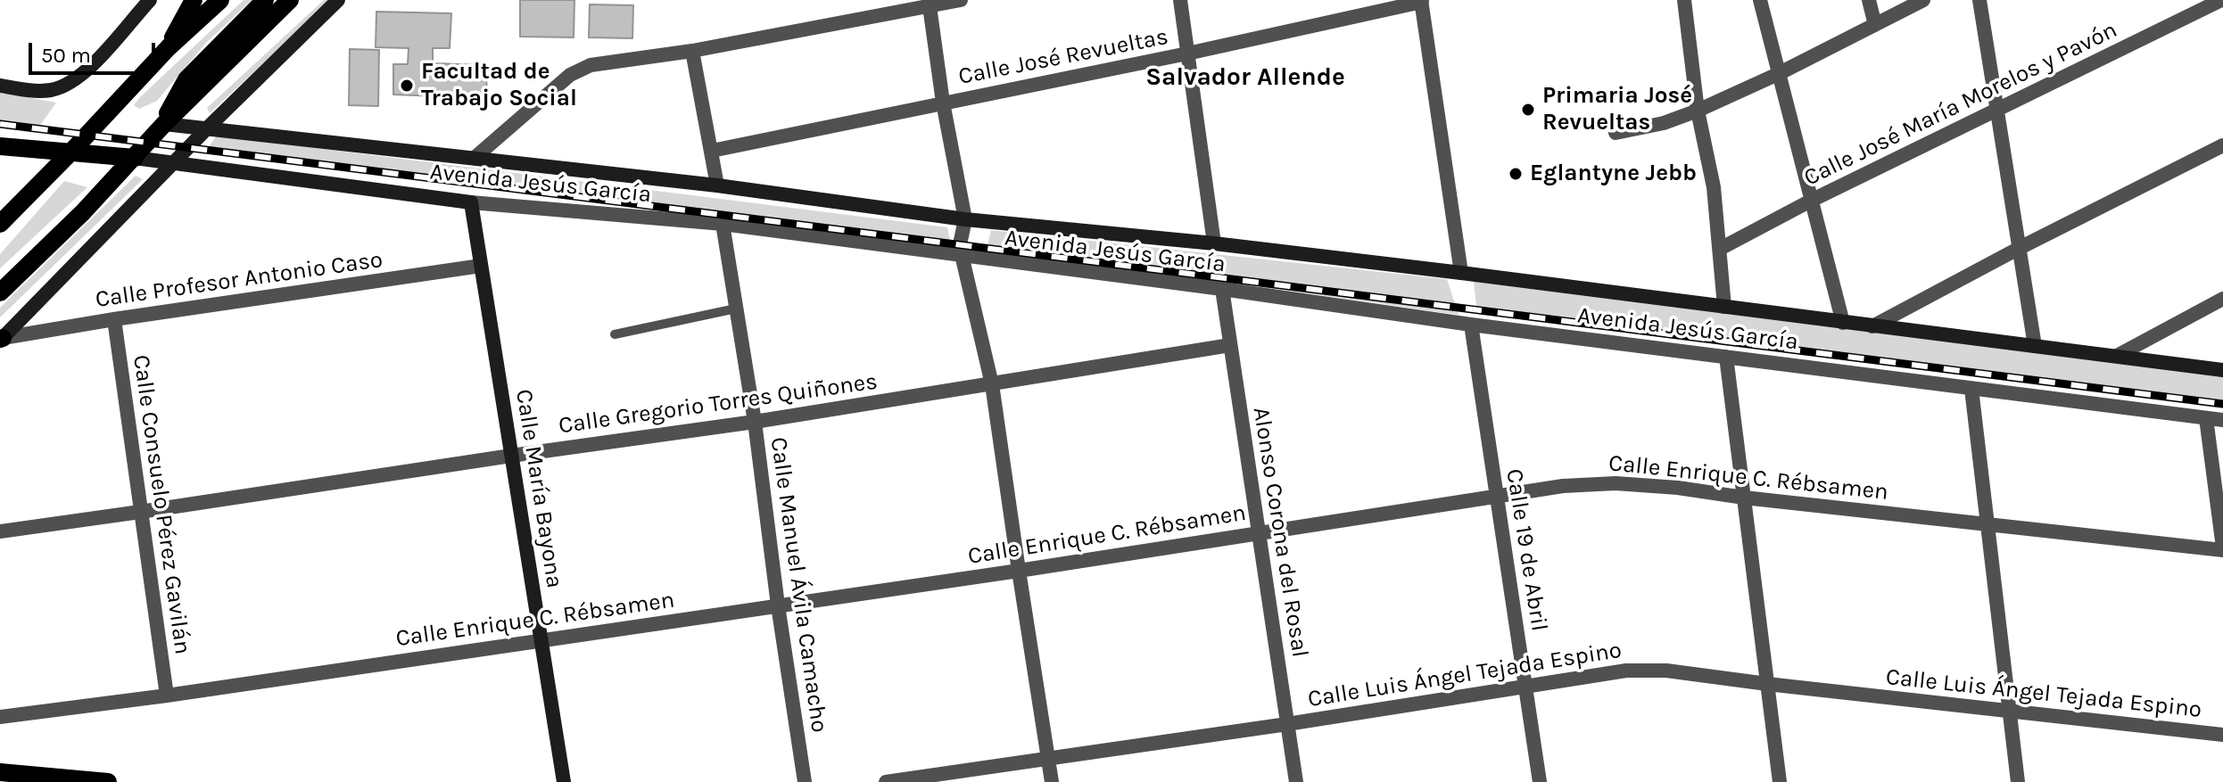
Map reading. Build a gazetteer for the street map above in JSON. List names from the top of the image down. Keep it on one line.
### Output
{"streets":{"main road":["Avenida Jesús García"],"street":["Calle José Revueltas","Calle José María Morelos y Pavón","Calle Profesor Antonio Caso","Calle Gregorio Torres Quiñones","Calle Enrique C. Rébsamen","Calle María Bayona","Calle Consuelo Pérez Gavilán","Alonso Corona del Rosal","Calle 19 de Abril","Calle Manuel Ávila Camacho","Calle Luis Ángel Tejada Espino"]},"crossings":[["Avenida Jesús García","Calle María Bayona"],["Avenida Jesús García","Alonso Corona del Rosal"],["Avenida Jesús García","Calle 19 de Abril"],["Avenida Jesús García","Calle Manuel Ávila Camacho"],["Calle Profesor Antonio Caso","Calle María Bayona"],["Calle Profesor Antonio Caso","Calle Consuelo Pérez Gavilán"],["Calle Gregorio Torres Quiñones","Calle María Bayona"],["Calle Gregorio Torres Quiñones","Calle Consuelo Pérez Gavilán"],["Calle Gregorio Torres Quiñones","Alonso Corona del Rosal"],["Calle Gregorio Torres Quiñones","Calle Manuel Ávila Camacho"],["Calle Enrique C. Rébsamen","Calle María Bayona"],["Calle Enrique C. Rébsamen","Calle Consuelo Pérez Gavilán"],["Calle Enrique C. Rébsamen","Alonso Corona del Rosal"],["Calle Enrique C. Rébsamen","Calle 19 de Abril"],["Calle Enrique C. Rébsamen","Calle Manuel Ávila Camacho"],["Alonso Corona del Rosal","Calle Luis Ángel Tejada Espino"],["Calle 19 de Abril","Calle Luis Ángel Tejada Espino"]],"districts":["Salvador Allende"],"places":["Facultad de Trabajo Social","Primaria José Revueltas","Eglantyne Jebb"],"scale_bar":"50 m"}
